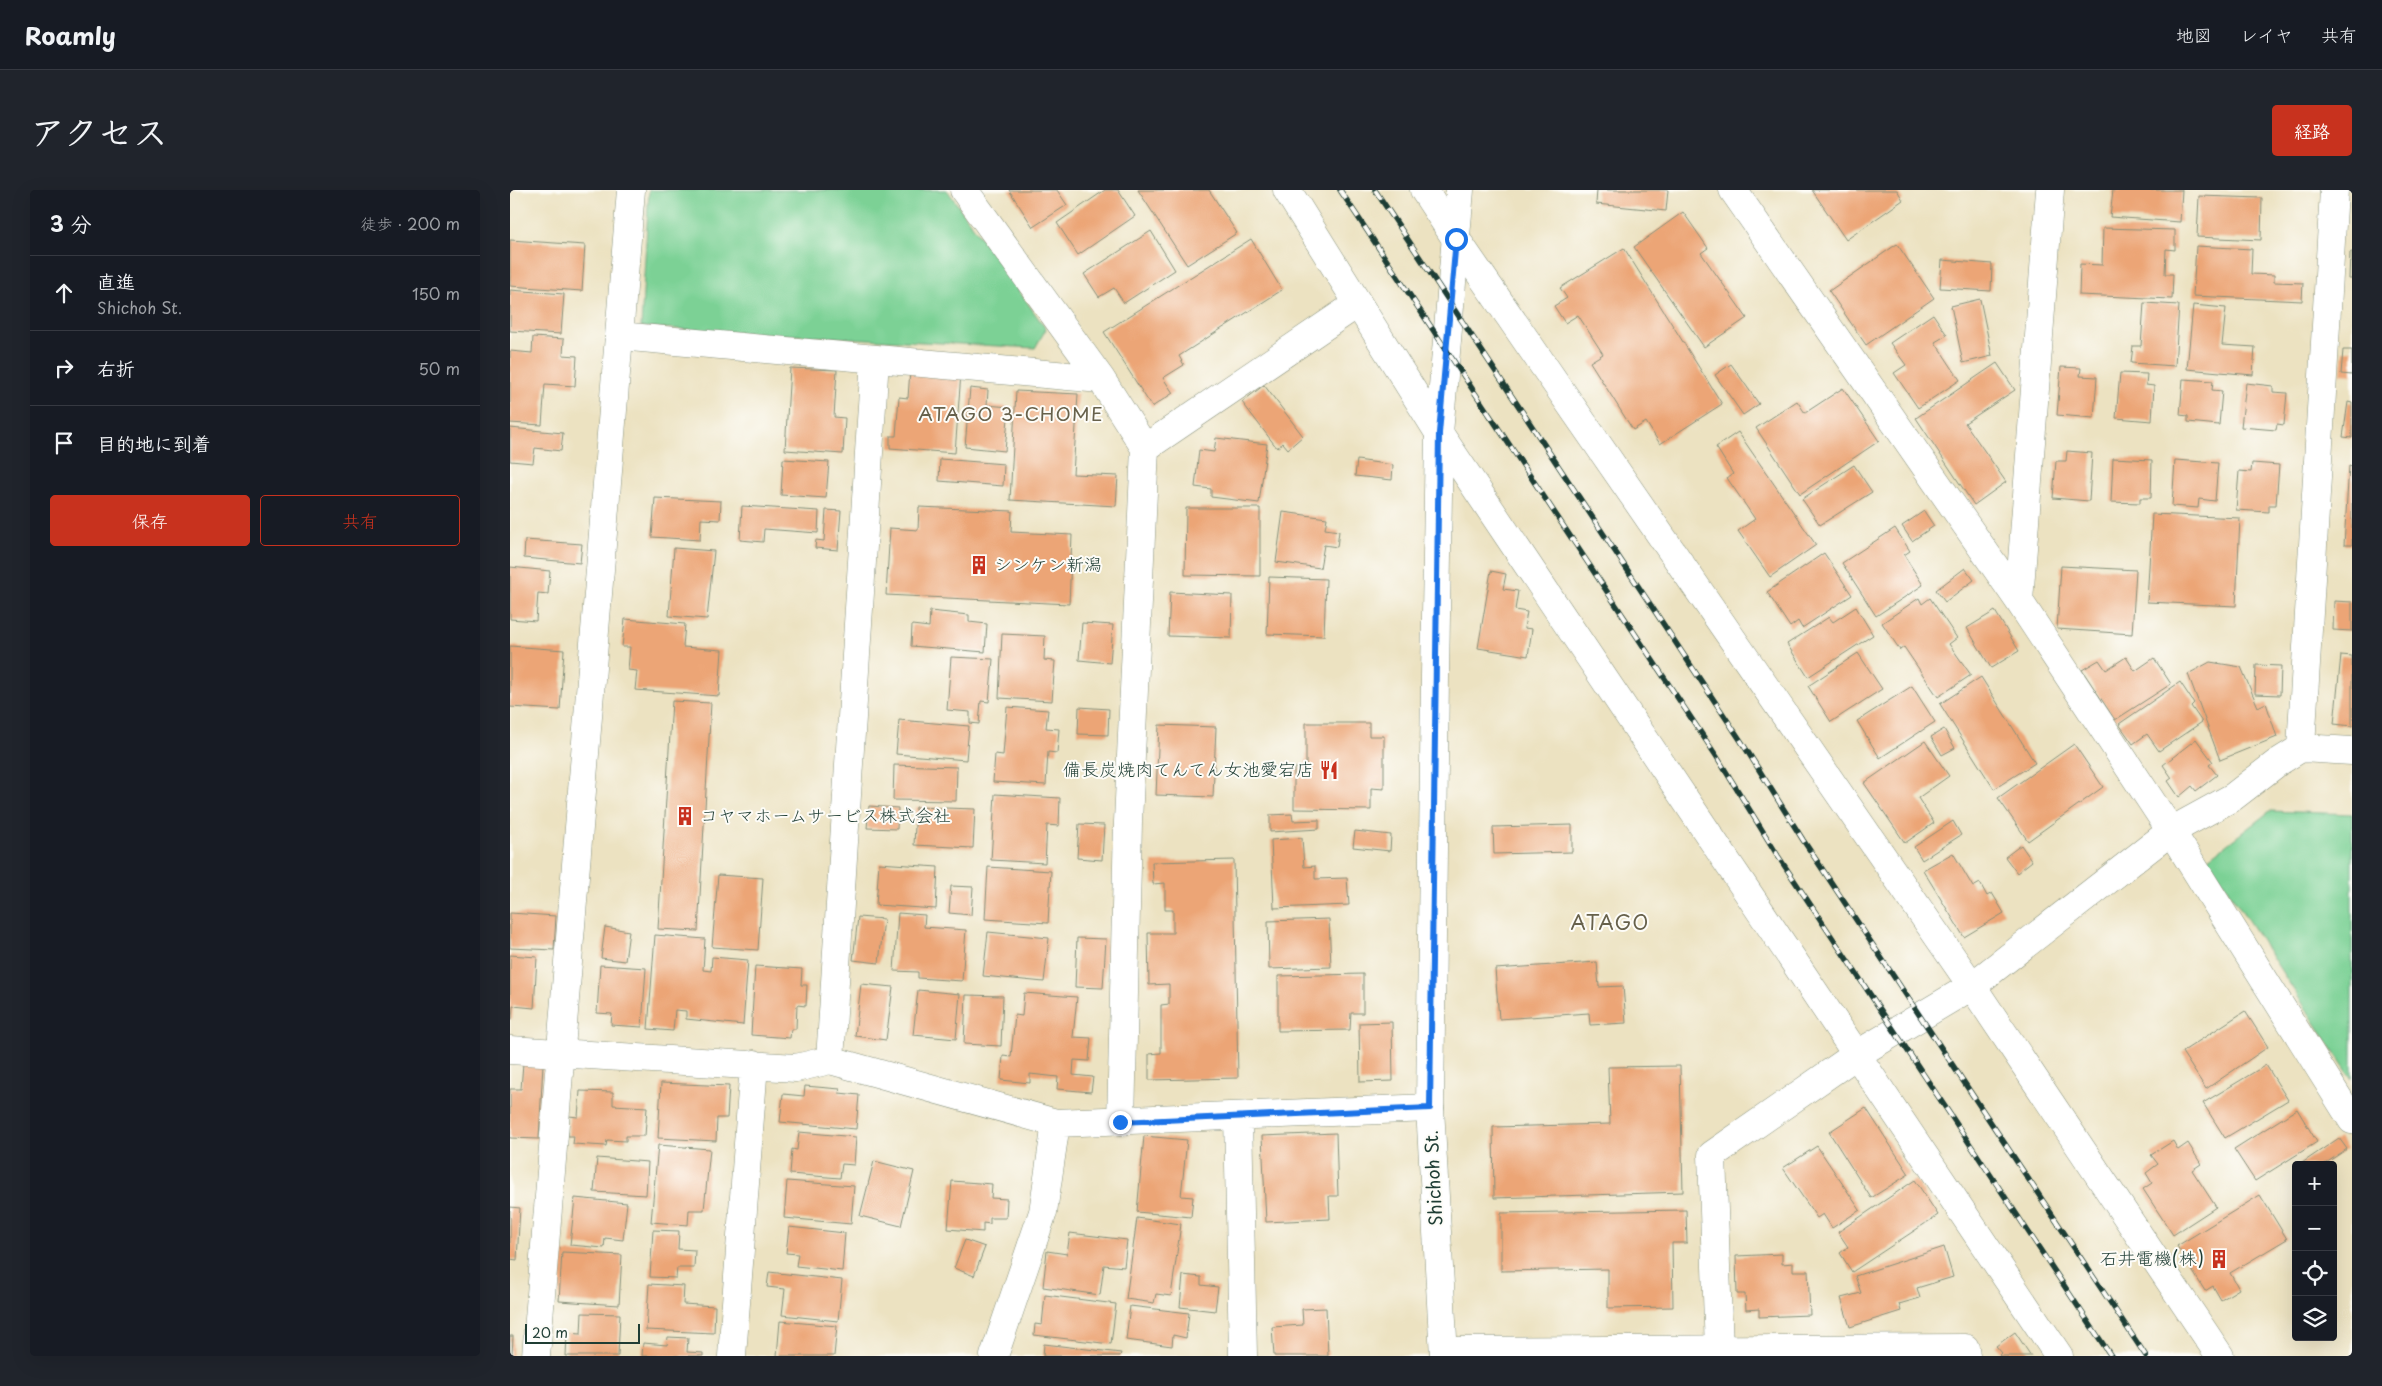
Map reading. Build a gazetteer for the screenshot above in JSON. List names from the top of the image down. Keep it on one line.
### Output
{"streets":{"street":["Shichoh St."]},"districts":["ATAGO 3-CHOME","ATAGO"],"places":{"building":["シンケン新潟","コヤマホームサービス株式会社","石井電機(株)"],"restaurant":["備長炭焼肉てんてん女池愛宕店"]},"scale_bar":"20 m","page":{"header":"Roamly","nav":["地図","レイヤ","共有"],"title":"アクセス","buttons":["経路",["保存","共有"]],"heading":["3 分","徒歩 · 200 m"],"list":[["直進","Shichoh St.","150 m"],["右折","50 m"],"目的地に到着"],"map_buttons":["+","−"],"scale":"20 m"}}
